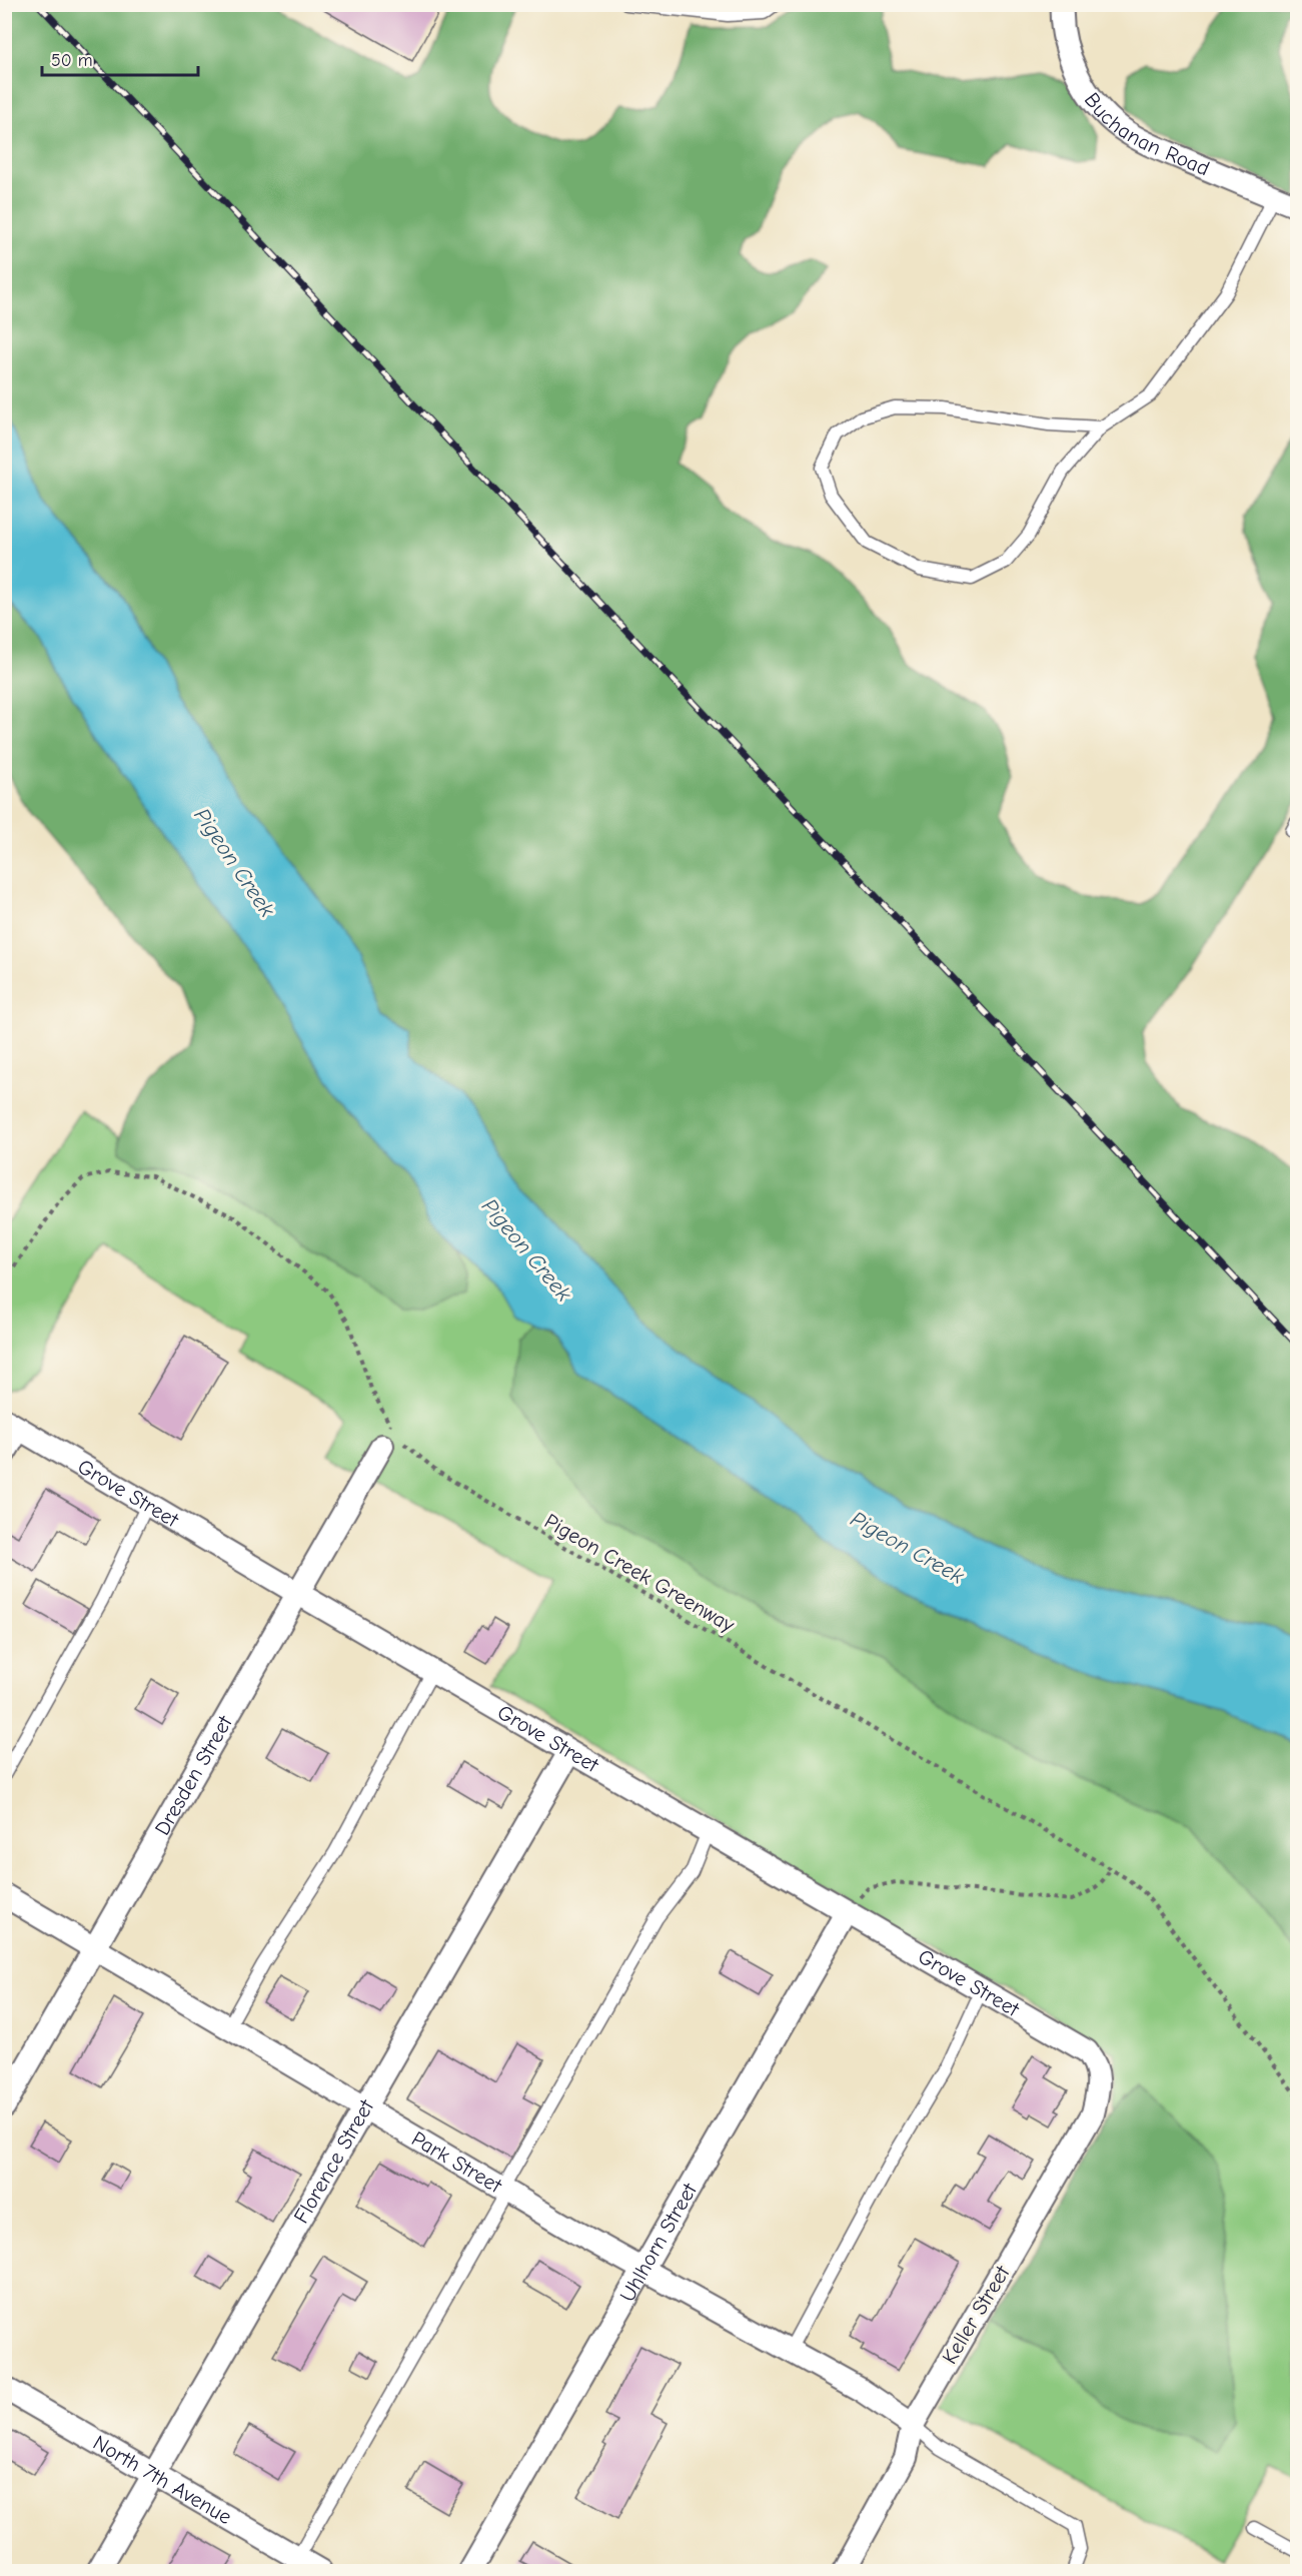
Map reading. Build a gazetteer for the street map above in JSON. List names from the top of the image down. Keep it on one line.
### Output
{"streets":{"street":["Buchanan Road","Grove Street","Dresden Street","Florence Street","Park Street","Uhlhorn Street","Keller Street","North 7th Avenue"],"path":["Pigeon Creek Greenway"]},"crossings":[["Grove Street","Dresden Street"],["Grove Street","Florence Street"],["Grove Street","Uhlhorn Street"],["Grove Street","Keller Street"],["Pigeon Creek Greenway","Dresden Street"],["Dresden Street","Park Street"],["Florence Street","Park Street"],["Florence Street","North 7th Avenue"],["Park Street","Uhlhorn Street"],["Park Street","Keller Street"]],"water":["Pigeon Creek"],"scale_bar":"50 m"}
